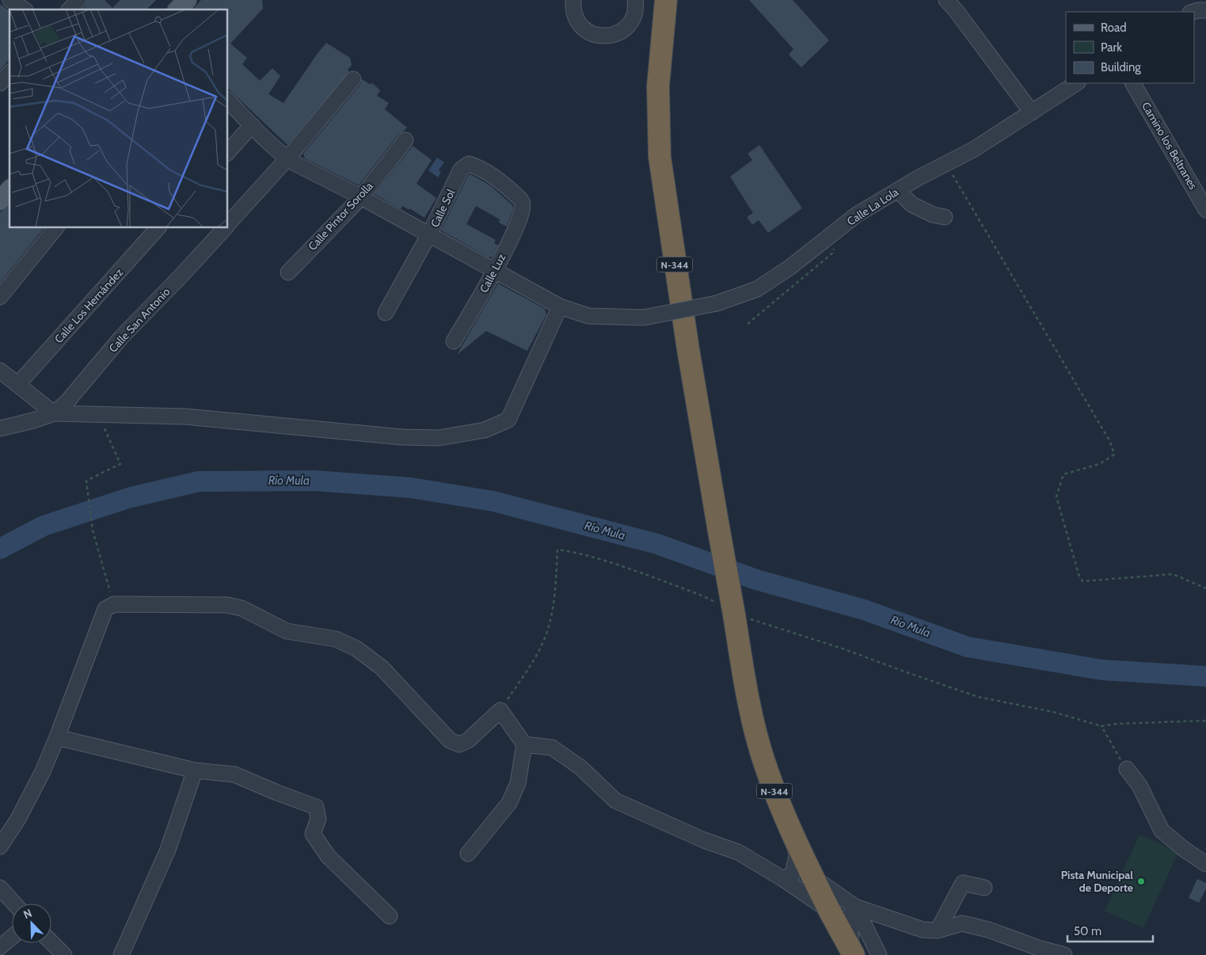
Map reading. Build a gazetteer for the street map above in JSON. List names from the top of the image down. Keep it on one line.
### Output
{"streets":{"highway":["N-344"],"street":["Camino los Beltranes","Calle La Lola","Calle Sol","Calle Pintor Sorolla","Calle Luz","Calle Los Hernández","Calle San Antonio"]},"crossings":[["Calle La Lola","Calle Sol"],["Calle La Lola","Calle Pintor Sorolla"],["Calle La Lola","Calle Luz"],["Calle La Lola","Calle San Antonio"],["Calle Sol","Calle Luz"]],"water":["Río Mula"],"places":["Pista Municipal de Deporte"],"legend":["Road","Park","Building"],"scale_bar":"50 m","north":"top left"}
